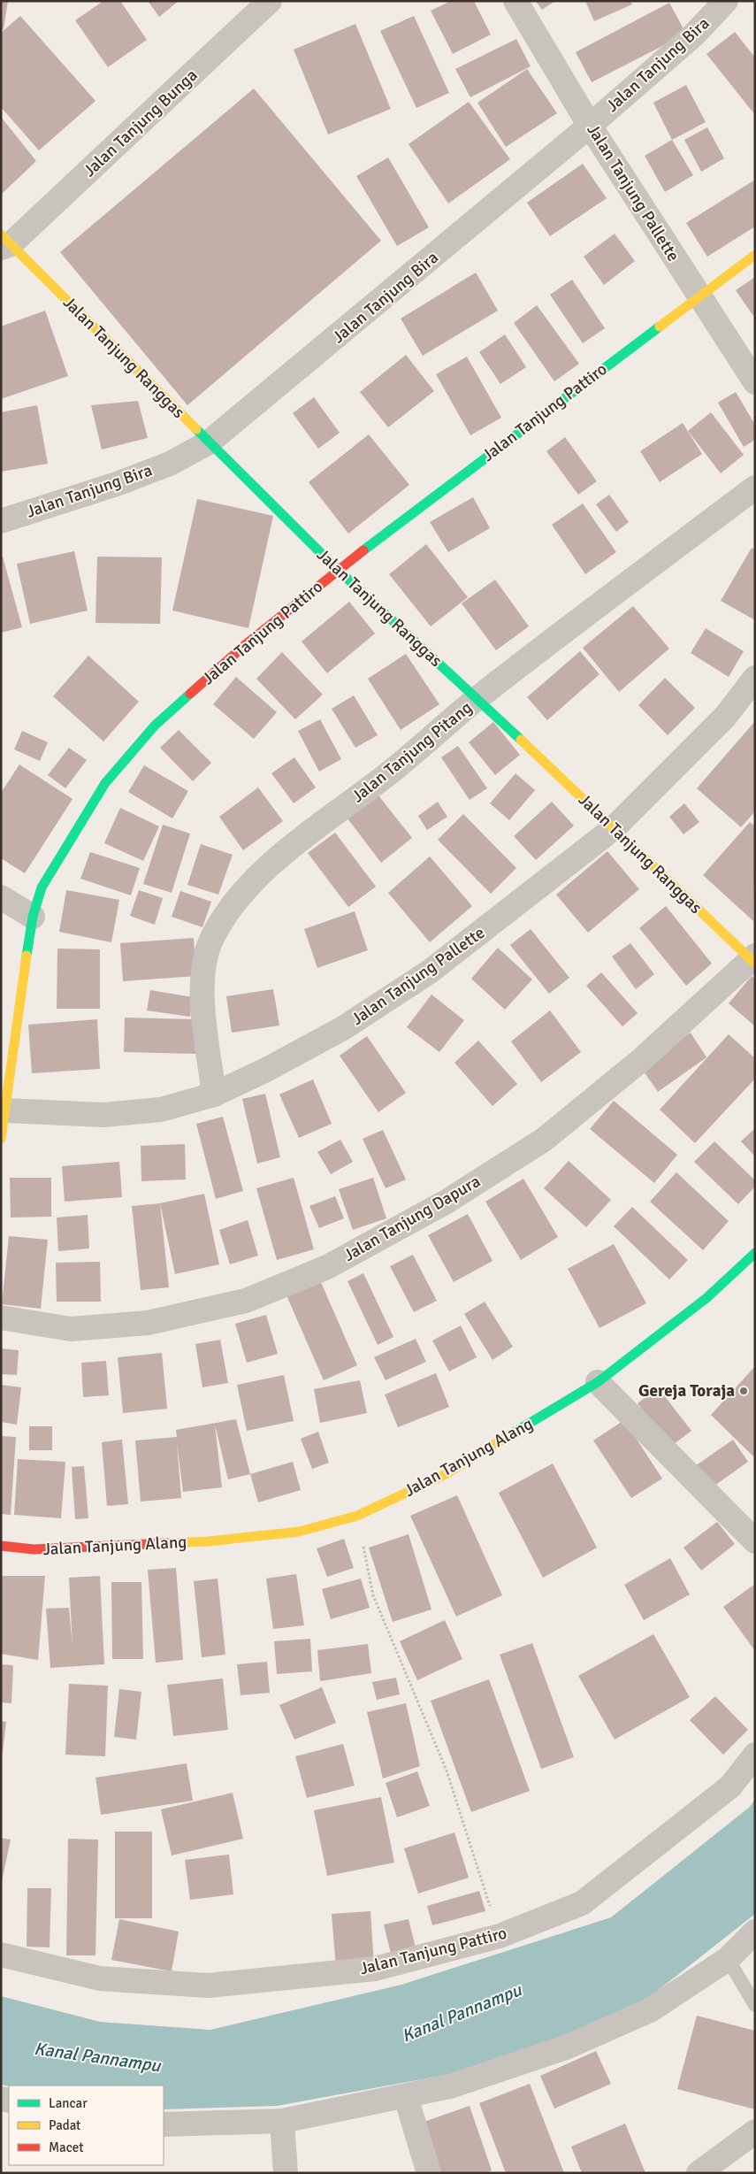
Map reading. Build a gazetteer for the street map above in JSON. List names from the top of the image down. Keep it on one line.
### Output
{"streets":{"street":["Jalan Tanjung Bira","Jalan Tanjung Bunga","Jalan Tanjung Pallette","Jalan Tanjung Ranggas","Jalan Tanjung Pattiro","Jalan Tanjung Pitang","Jalan Tanjung Dapura","Jalan Tanjung Alang"]},"crossings":[["Jalan Tanjung Bira","Jalan Tanjung Pallette"],["Jalan Tanjung Bira","Jalan Tanjung Ranggas"],["Jalan Tanjung Bunga","Jalan Tanjung Ranggas"],["Jalan Tanjung Pallette","Jalan Tanjung Ranggas"],["Jalan Tanjung Pallette","Jalan Tanjung Pattiro"],["Jalan Tanjung Pallette","Jalan Tanjung Pitang"],["Jalan Tanjung Ranggas","Jalan Tanjung Pattiro"],["Jalan Tanjung Ranggas","Jalan Tanjung Pitang"],["Jalan Tanjung Ranggas","Jalan Tanjung Dapura"]],"water":["Kanal Pannampu"],"places":["Gereja Toraja"],"legend":["Lancar","Padat","Macet"]}
